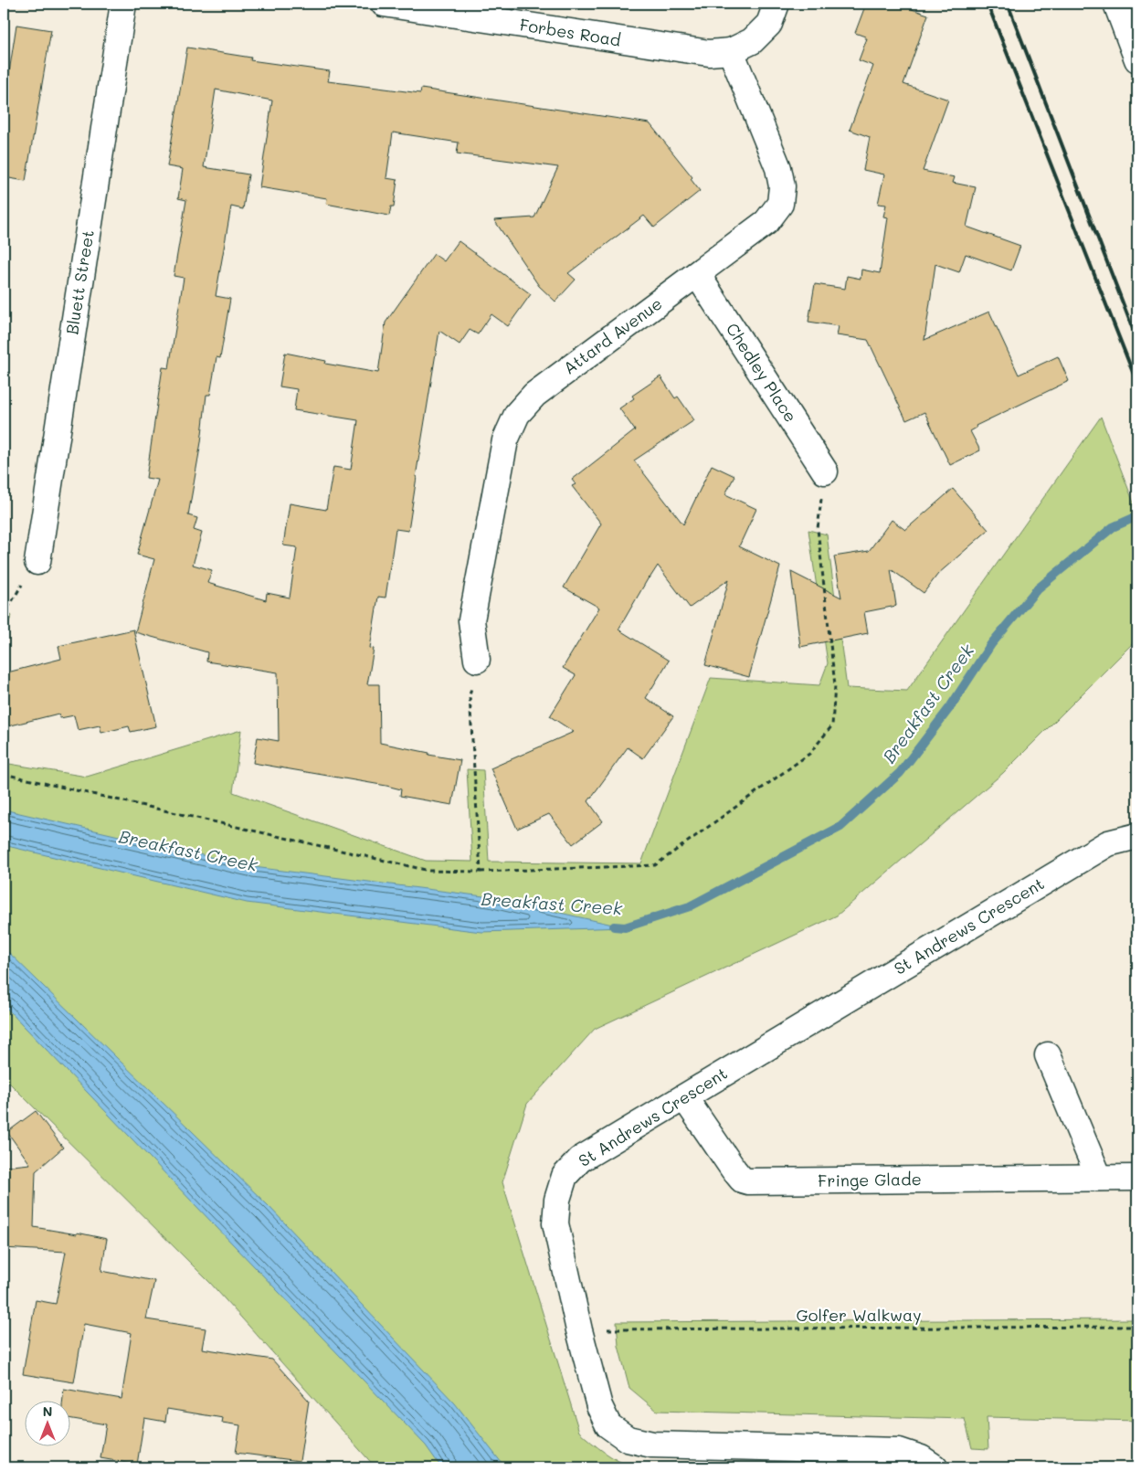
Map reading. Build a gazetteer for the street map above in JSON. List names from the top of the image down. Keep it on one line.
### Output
{"streets":{"street":["Forbes Road","Bluett Street","Attard Avenue","Chedley Place","St Andrews Crescent","Fringe Glade"],"path":["Golfer Walkway"]},"crossings":[["Forbes Road","Attard Avenue"],["Attard Avenue","Chedley Place"],["St Andrews Crescent","Fringe Glade"],["St Andrews Crescent","Golfer Walkway"]],"water":["Breakfast Creek"],"north":"top"}
